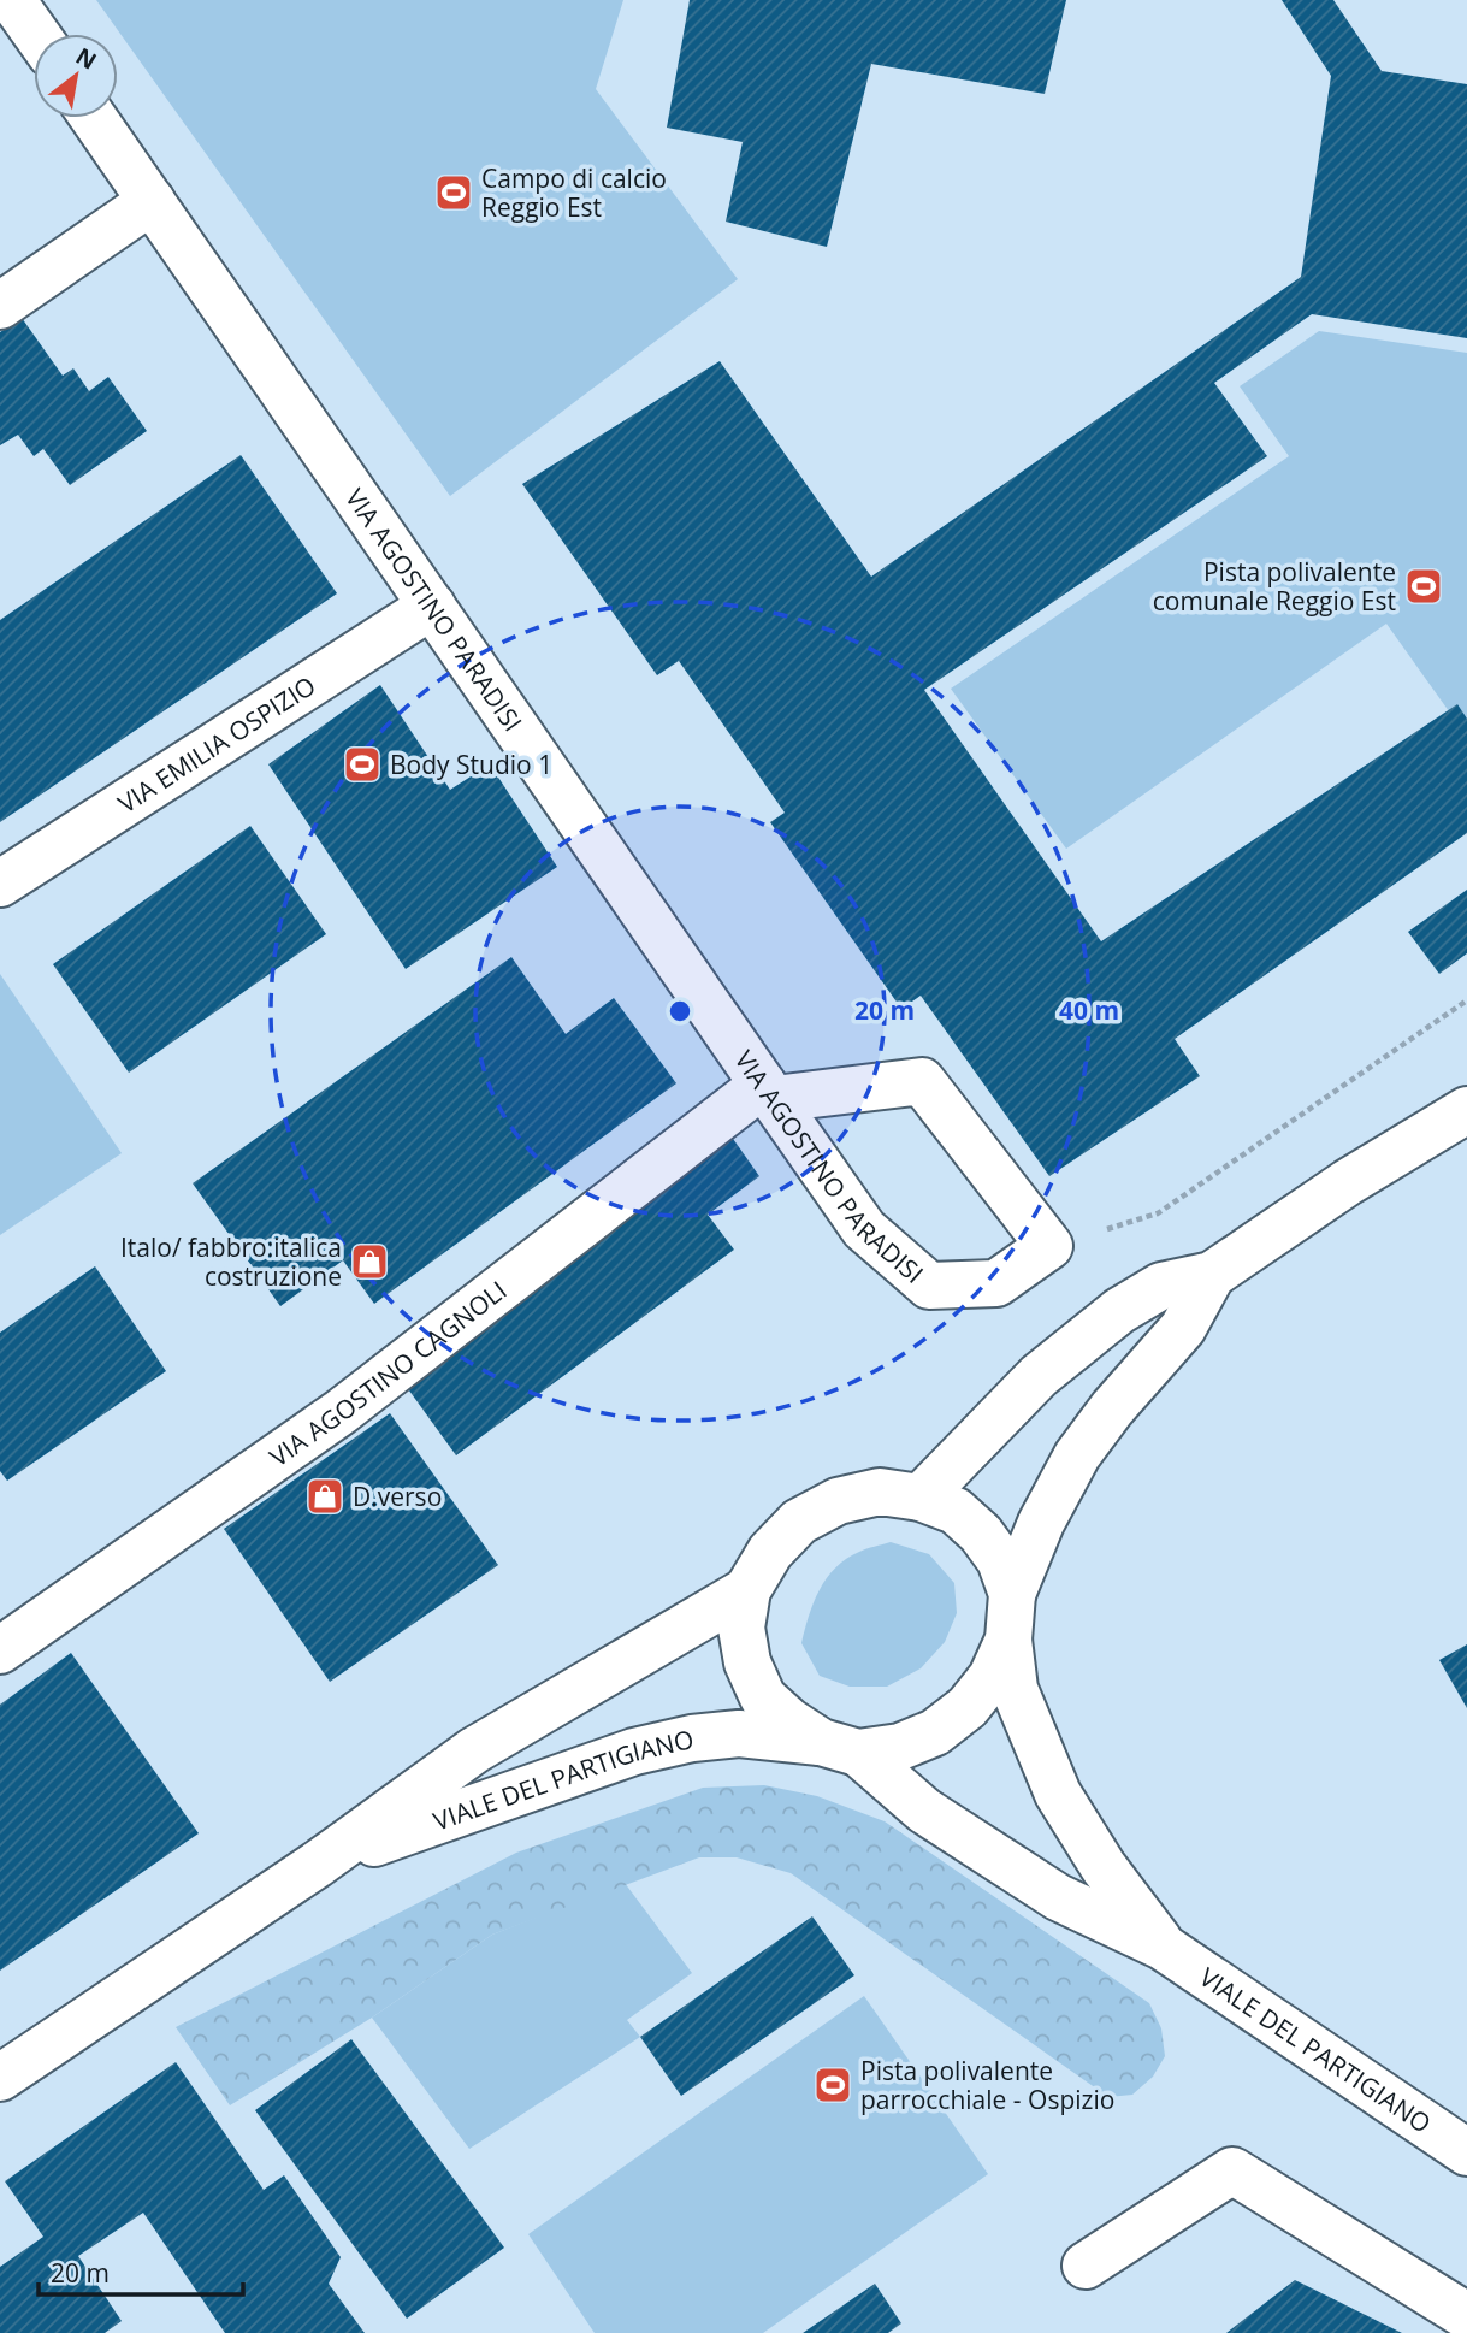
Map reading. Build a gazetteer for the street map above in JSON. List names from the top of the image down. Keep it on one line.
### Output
{"streets":{"street":["VIA AGOSTINO PARADISI","VIA EMILIA OSPIZIO","VIA AGOSTINO CAGNOLI","VIALE DEL PARTIGIANO"]},"crossings":[["VIA AGOSTINO PARADISI","VIA EMILIA OSPIZIO"],["VIA AGOSTINO PARADISI","VIA AGOSTINO CAGNOLI"]],"places":{"sports":["Campo di calcio Reggio Est","Pista polivalente comunale Reggio Est","Body Studio 1","Pista polivalente parrocchiale - Ospizio"],"shop":["Italo/ fabbro:italica costruzione","D.verso"]},"scale_bar":"20 m","north":"top right","rings":["20 m","40 m"]}
